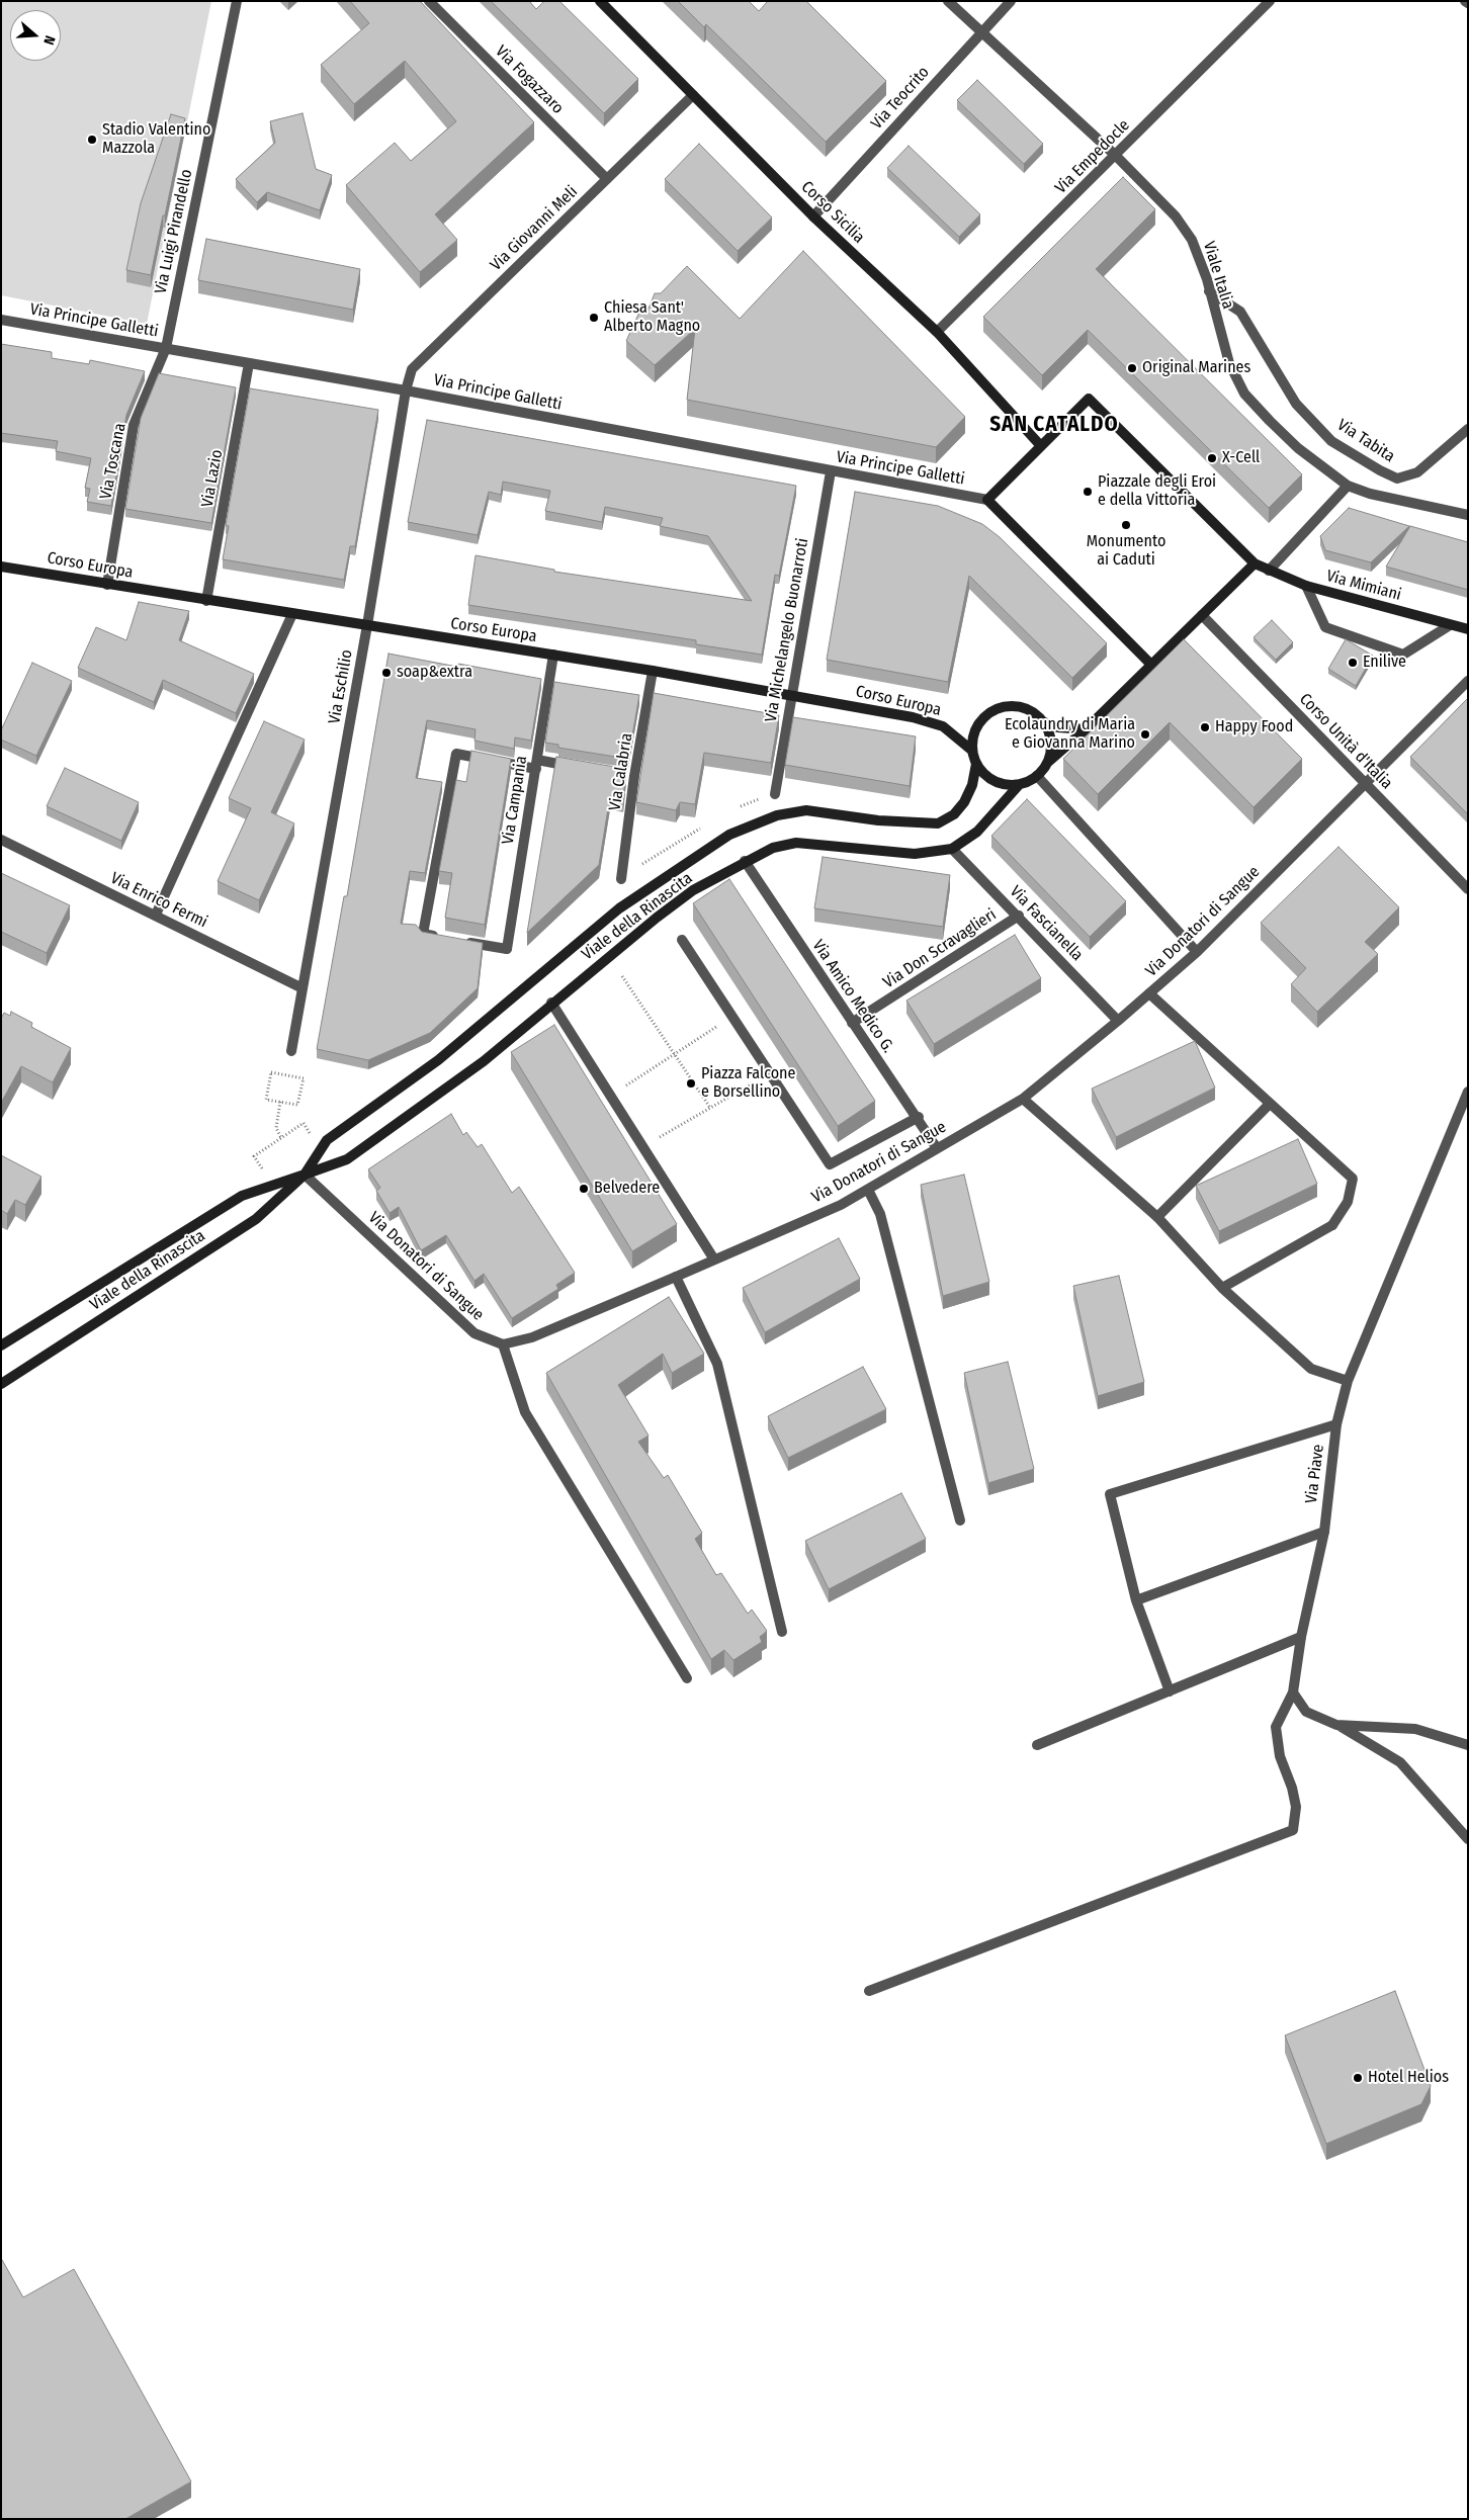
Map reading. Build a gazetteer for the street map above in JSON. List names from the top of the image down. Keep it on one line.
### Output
{"streets":{"street":["Via Fogazzaro","Via Teocrito","Via Empedocle","Corso Sicilia","Via Giovanni Meli","Via Luigi Pirandello","Viale Italia","Via Principe Galletti","Via Tabita","Via Toscana","Via Lazio","Corso Europa","Via Mimiani","Via Michelangelo Buonarroti","Via Eschilio","Corso Unità d'Italia","Via Calabria","Via Campania","Via Enrico Fermi","Viale della Rinascita","Via Donatori di Sangue","Via Fascianella","Via Don Scravaglieri","Via Amico Medico G.","Via Piave"]},"crossings":[["Via Fogazzaro","Via Giovanni Meli"],["Via Teocrito","Corso Sicilia"],["Via Teocrito","Viale Italia"],["Via Empedocle","Corso Sicilia"],["Via Empedocle","Viale Italia"],["Corso Sicilia","Via Giovanni Meli"],["Corso Sicilia","Via Mimiani"],["Via Giovanni Meli","Via Principe Galletti"],["Via Giovanni Meli","Via Eschilio"],["Via Luigi Pirandello","Via Principe Galletti"],["Via Luigi Pirandello","Via Toscana"],["Viale Italia","Via Tabita"],["Via Principe Galletti","Via Toscana"],["Via Principe Galletti","Via Lazio"],["Via Principe Galletti","Via Michelangelo Buonarroti"],["Via Principe Galletti","Via Eschilio"],["Via Toscana","Corso Europa"],["Via Lazio","Corso Europa"],["Corso Europa","Via Michelangelo Buonarroti"],["Corso Europa","Via Eschilio"],["Corso Europa","Via Calabria"],["Corso Europa","Via Campania"],["Corso Europa","Viale della Rinascita"],["Via Eschilio","Via Enrico Fermi"],["Corso Unità d'Italia","Via Donatori di Sangue"],["Viale della Rinascita","Via Donatori di Sangue"],["Viale della Rinascita","Via Fascianella"],["Viale della Rinascita","Via Amico Medico G."],["Via Donatori di Sangue","Via Fascianella"],["Via Donatori di Sangue","Via Amico Medico G."],["Via Fascianella","Via Don Scravaglieri"],["Via Don Scravaglieri","Via Amico Medico G."]],"districts":["SAN CATALDO"],"places":["Stadio Valentino Mazzola","Chiesa Sant' Alberto Magno","Original Marines","X-Cell","Piazzale degli Eroi e della Vittoria","Monumento ai Caduti","Enilive","soap&extra","Happy Food","Ecolaundry di Maria e Giovanna Marino","Piazza Falcone e Borsellino","Belvedere","Hotel Helios"],"north":"right"}
